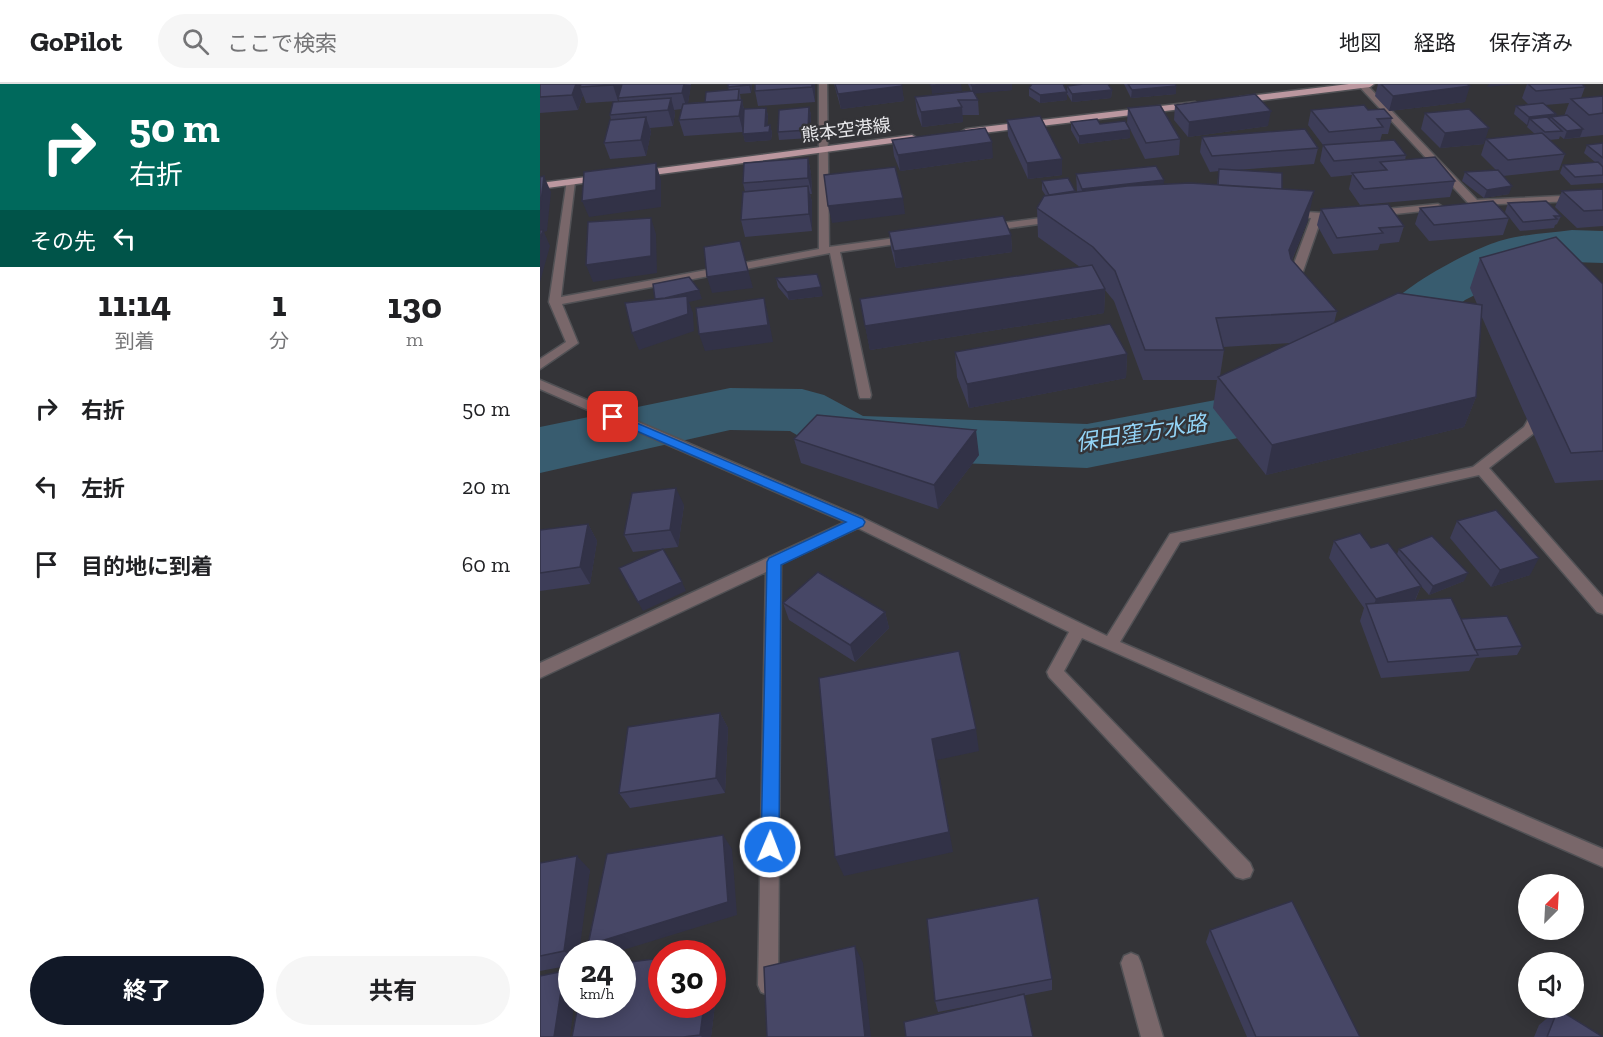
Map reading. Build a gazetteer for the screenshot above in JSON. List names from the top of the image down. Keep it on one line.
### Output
{"streets":{"main road":["熊本空港線"]},"water":["保田窪方水路"],"north":"top right","page":{"header":"GoPilot","search":"ここで検索","nav":["地図","経路","保存済み"],"turn":["50 m","右折"],"then":"その先","eta":["11:14","到着","1","分","130","m"],"list":[{"name":"右折","value":"50 m"},{"name":"左折","value":"20 m"},{"name":"目的地に到着","value":"60 m"}],"speed":"24 km/h","limit":"30","buttons":["終了","共有"]}}
